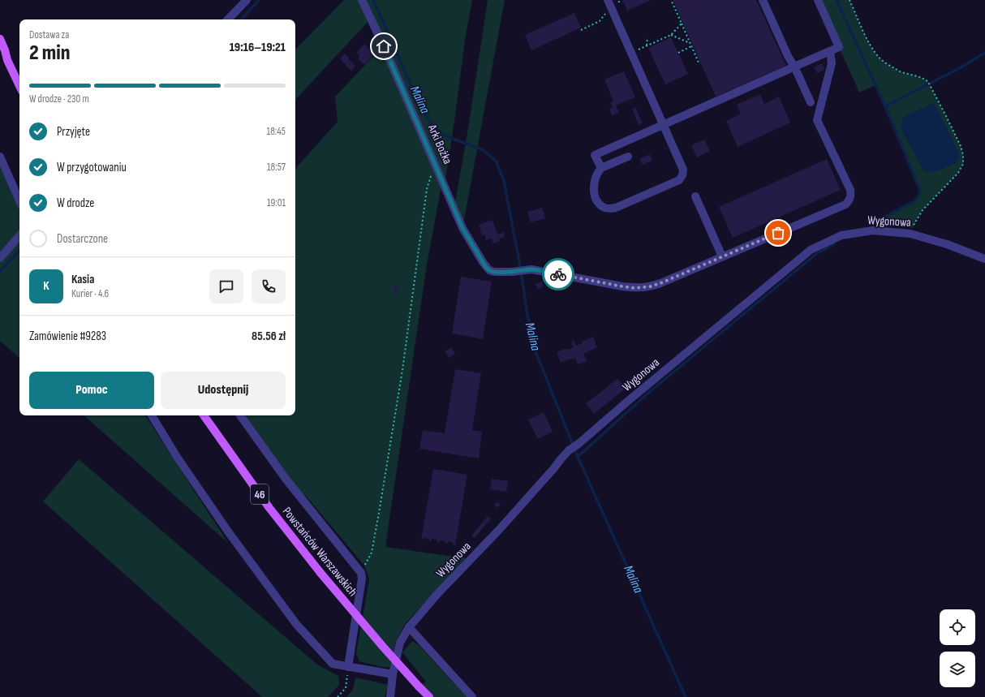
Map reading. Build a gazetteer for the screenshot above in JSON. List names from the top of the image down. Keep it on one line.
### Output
{"streets":{"main road":["46","Powstańców Warszawskich"],"street":["Arki Bożka","Wygonowa"]},"water":["Malina"],"page":{"heading":["2 min","Dostawa za","19:16–19:21"],"panel":["Kasia","Kurier · 4.6","Zamówienie #9283","85.56 zł"],"bar":"W drodze · 230 m","list":[["Przyjęte","18:45"],["W przygotowaniu","18:57"],["W drodze","19:01"],"Dostarczone"],"round":"K","buttons":["Pomoc","Udostępnij"]}}
